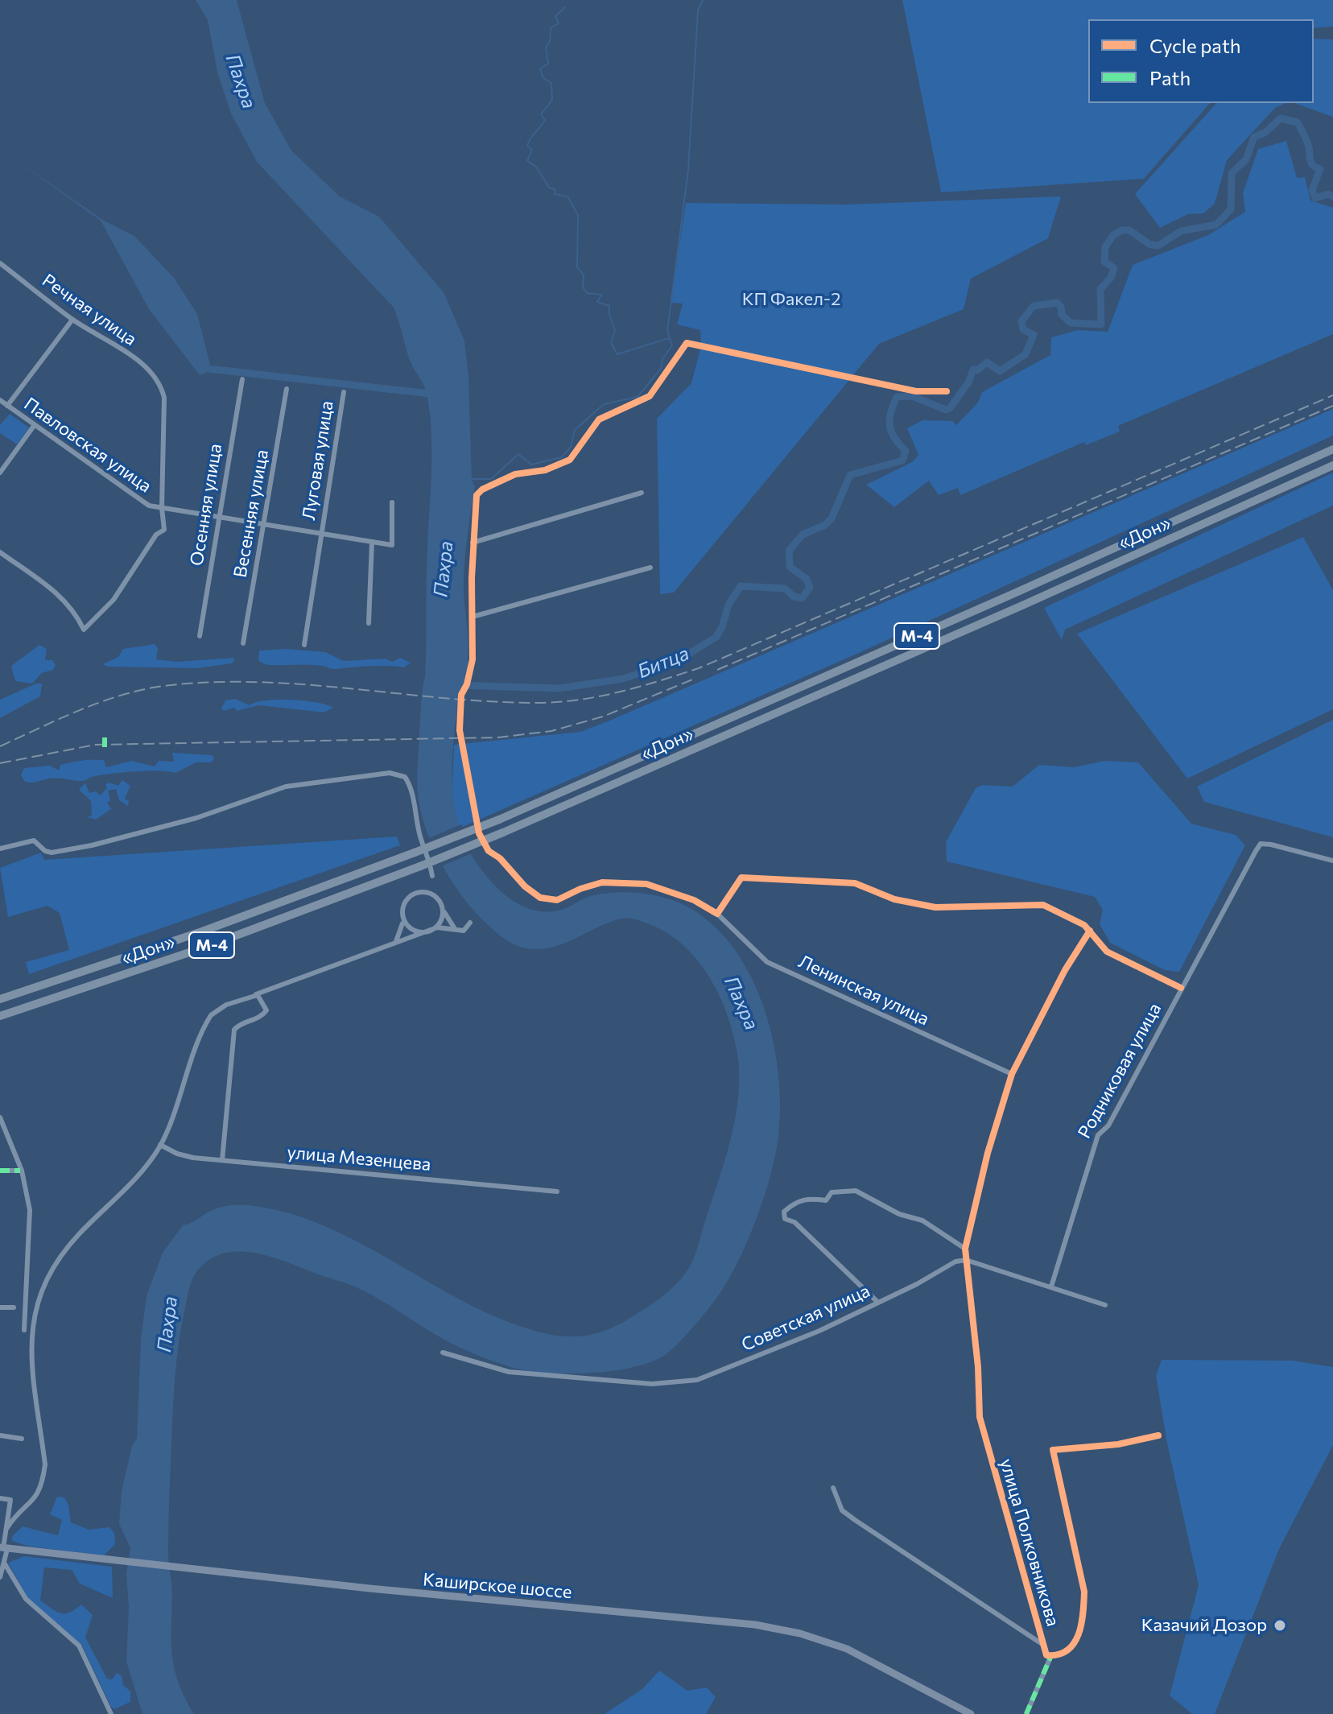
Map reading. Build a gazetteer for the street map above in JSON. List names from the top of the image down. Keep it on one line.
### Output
{"streets":{"highway":["«Дон»","М-4"],"main road":["Каширское шоссе"],"street":["Речная улица","Павловская улица","Луговая улица","Осенняя улица","Весенняя улица","Ленинская улица","Родниковая улица","улица Мезенцева","Советская улица","улица Полковникова"]},"crossings":[["Речная улица","Павловская улица"],["Речная улица","Луговая улица"],["Павловская улица","Луговая улица"],["Луговая улица","Осенняя улица"],["Луговая улица","Весенняя улица"],["Ленинская улица","улица Полковникова"],["Советская улица","улица Полковникова"]],"water":["Пахра","Битца"],"parks":["КП Факел-2"],"places":["Казачий Дозор"],"legend":["Cycle path","Path"]}
